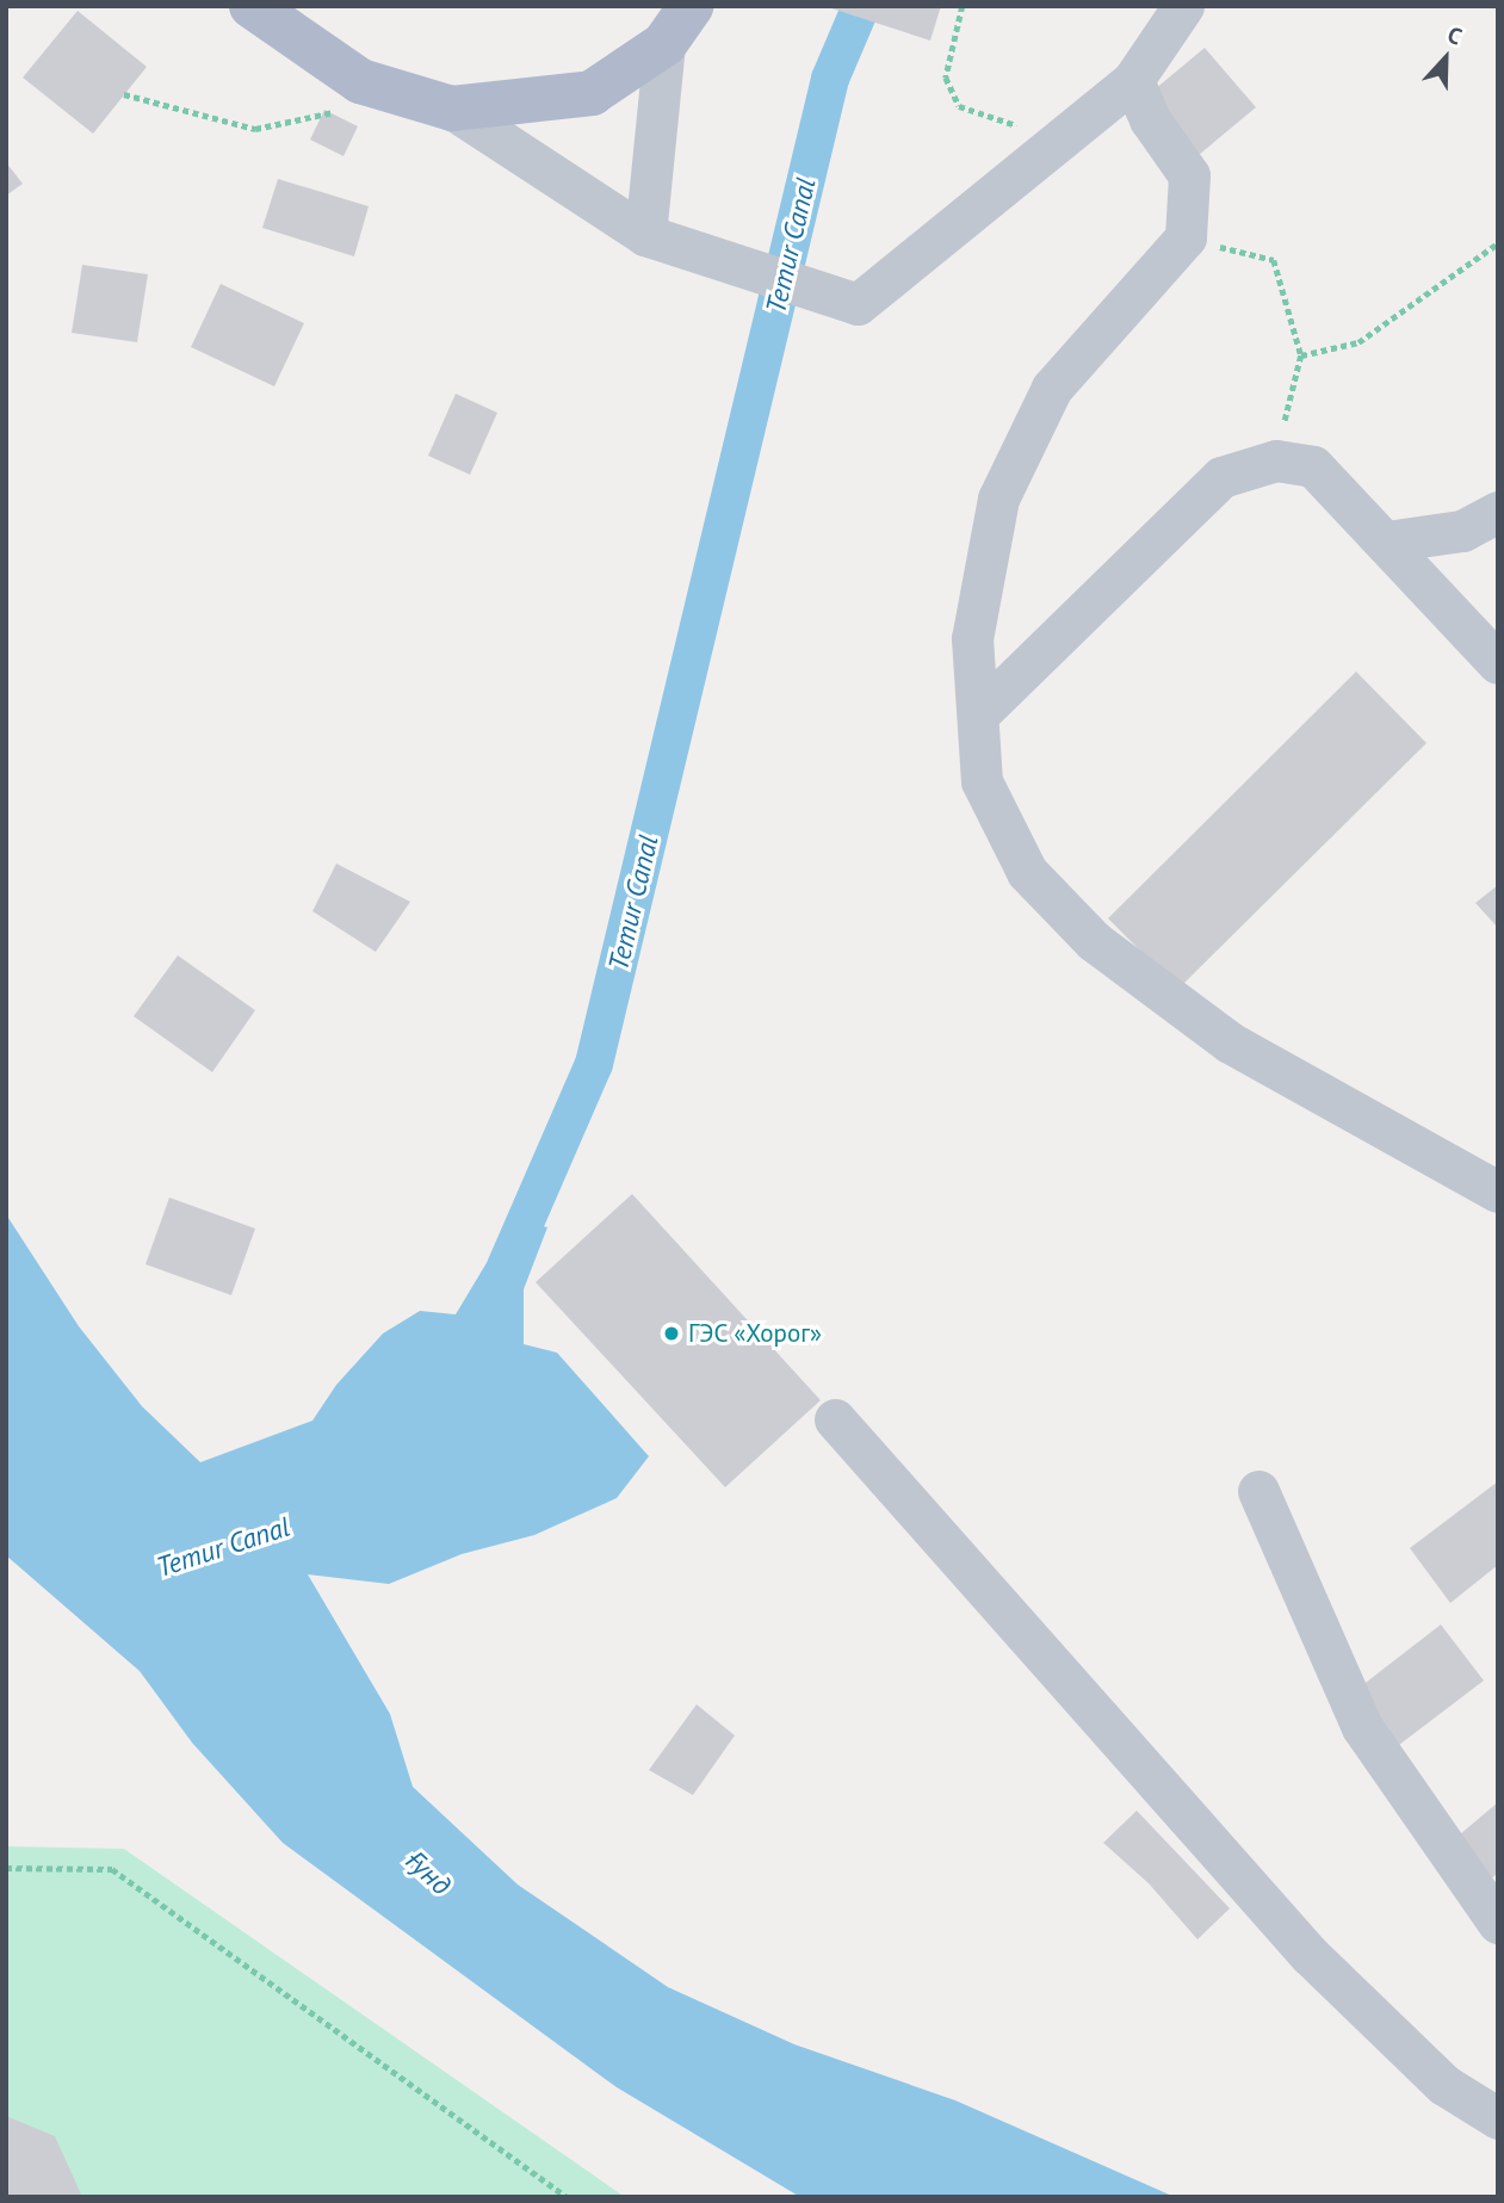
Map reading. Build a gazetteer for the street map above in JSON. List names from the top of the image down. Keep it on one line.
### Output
{"water":["Temur Canal","Ғунд"],"places":["ГЭС «Хорог»"],"north":"top"}
